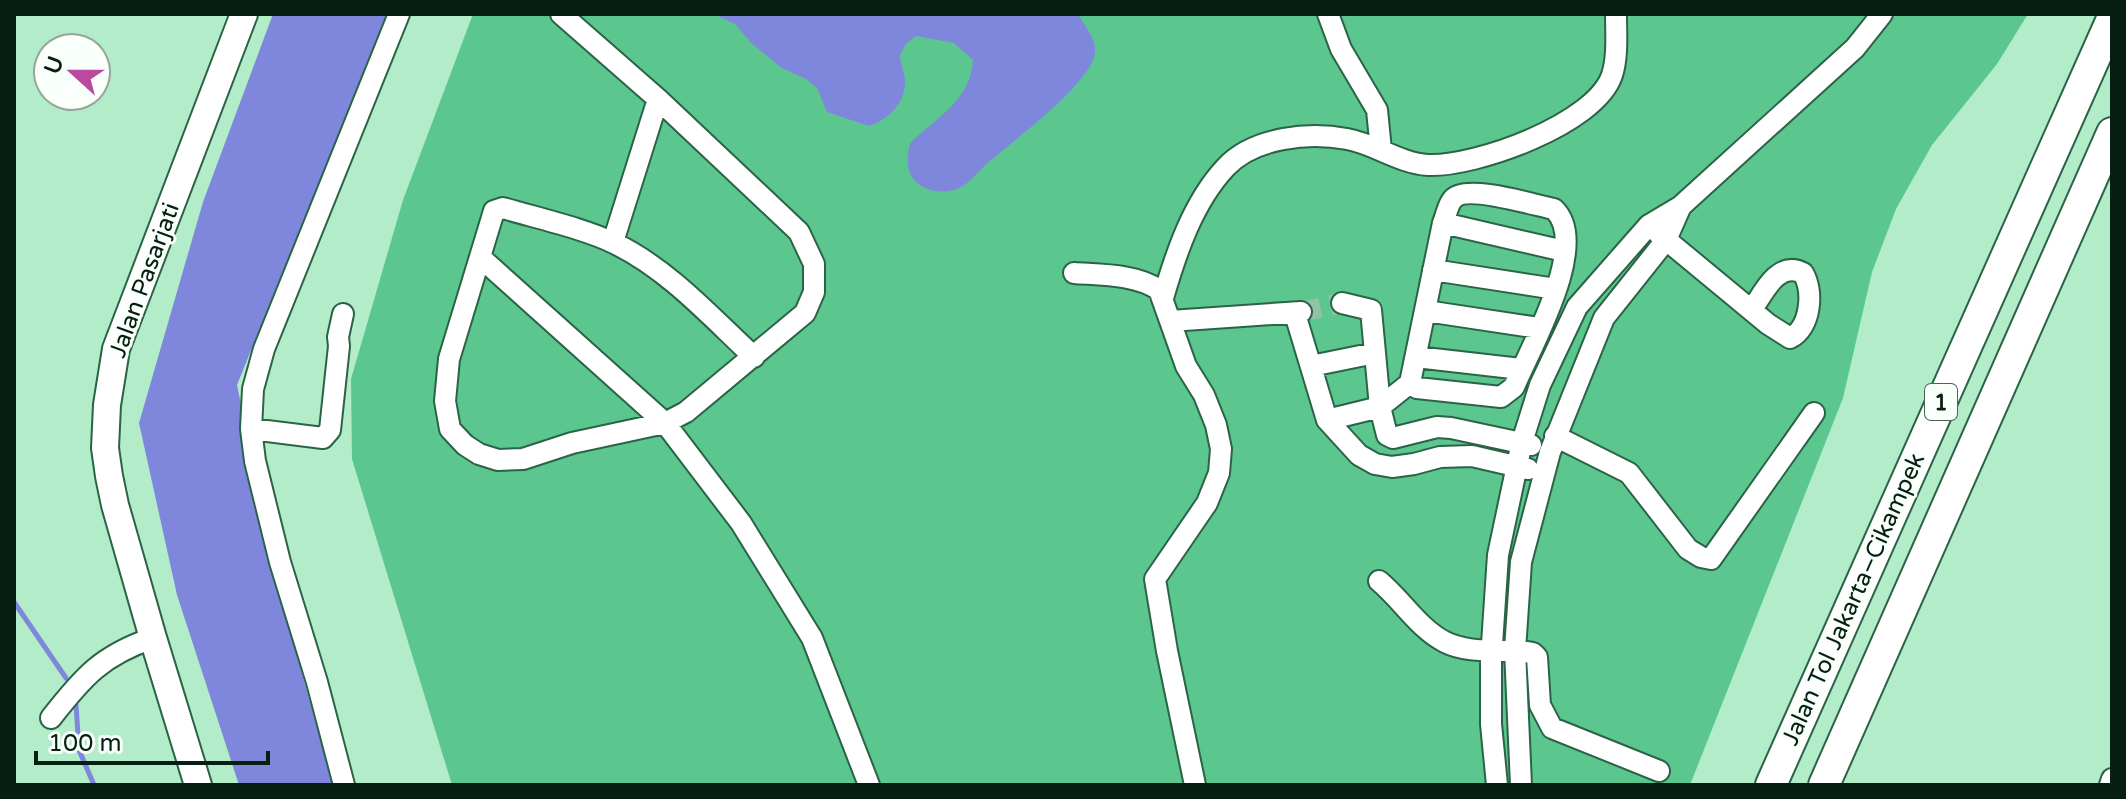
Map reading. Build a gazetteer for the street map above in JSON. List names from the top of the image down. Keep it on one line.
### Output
{"streets":{"highway":["1","Jalan Tol Jakarta–Cikampek"],"main road":["Jalan Pasarjati"]},"scale_bar":"100 m","north":"left"}
